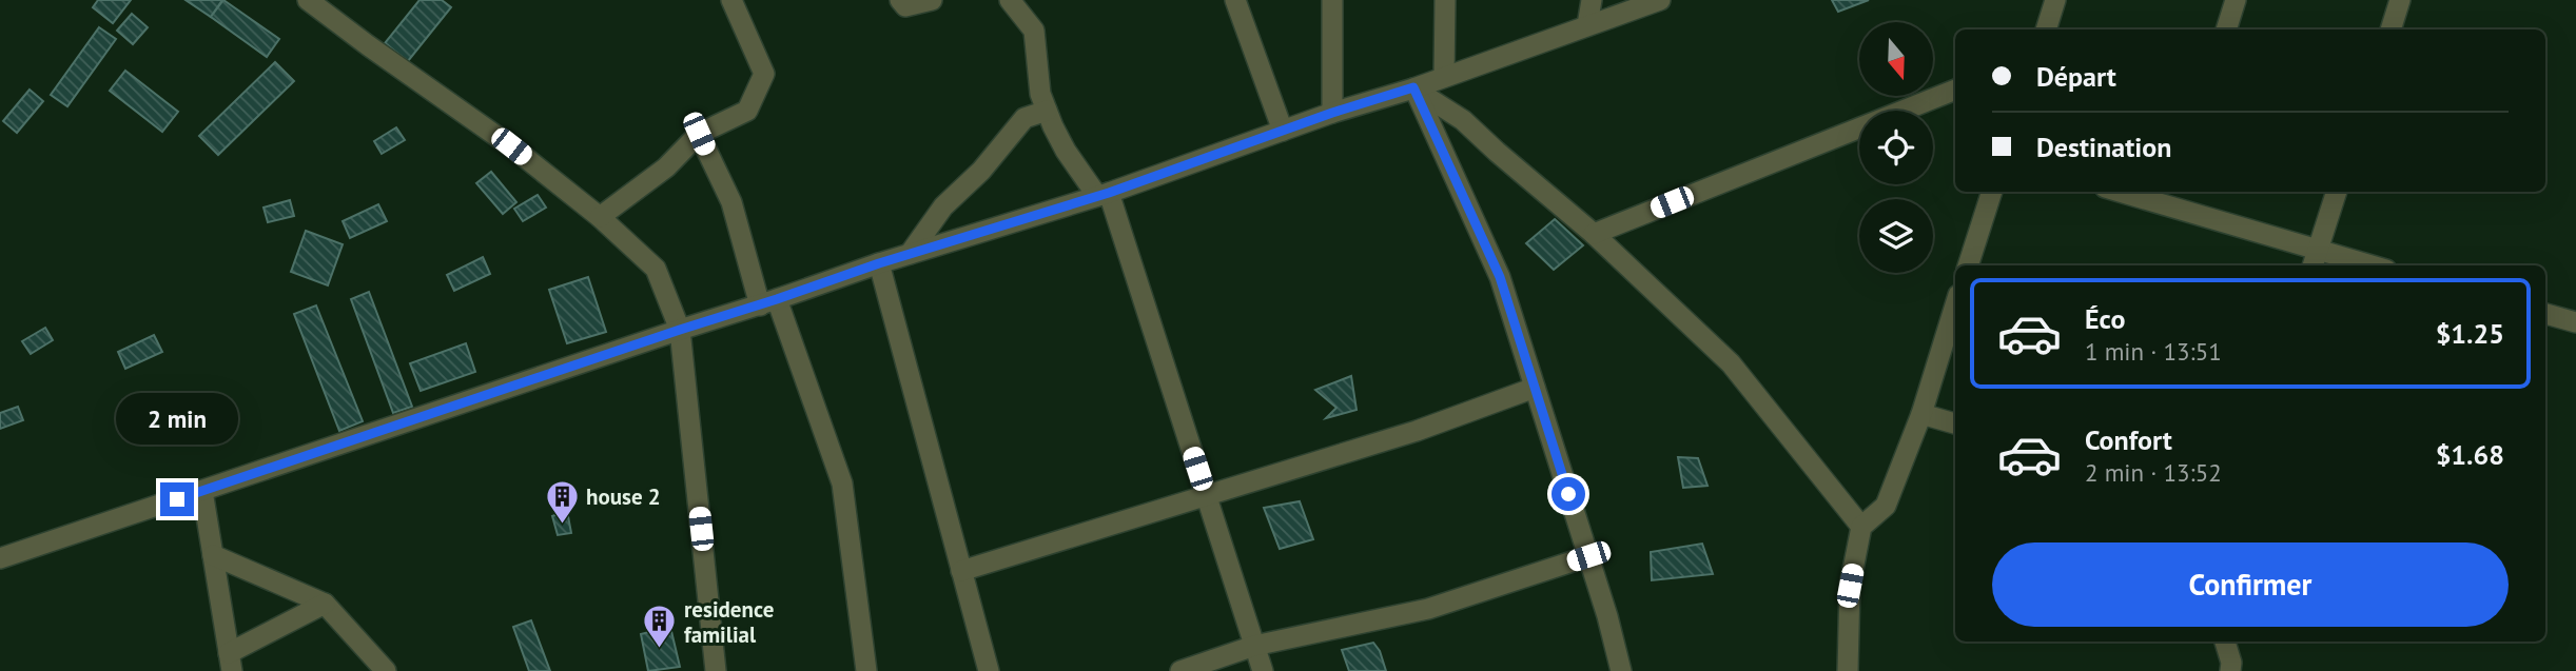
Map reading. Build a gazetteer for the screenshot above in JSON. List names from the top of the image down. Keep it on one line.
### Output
{"places":{"building":["house 2","residence familial"]},"north":"bottom","page":{"banner":["Départ","Destination"],"list":[{"name":"Éco","note":"1 min · 13:51","value":"$1.25"},{"name":"Confort","note":"2 min · 13:52","value":"$1.68"}],"bubble":"2 min","buttons":"Confirmer"}}
